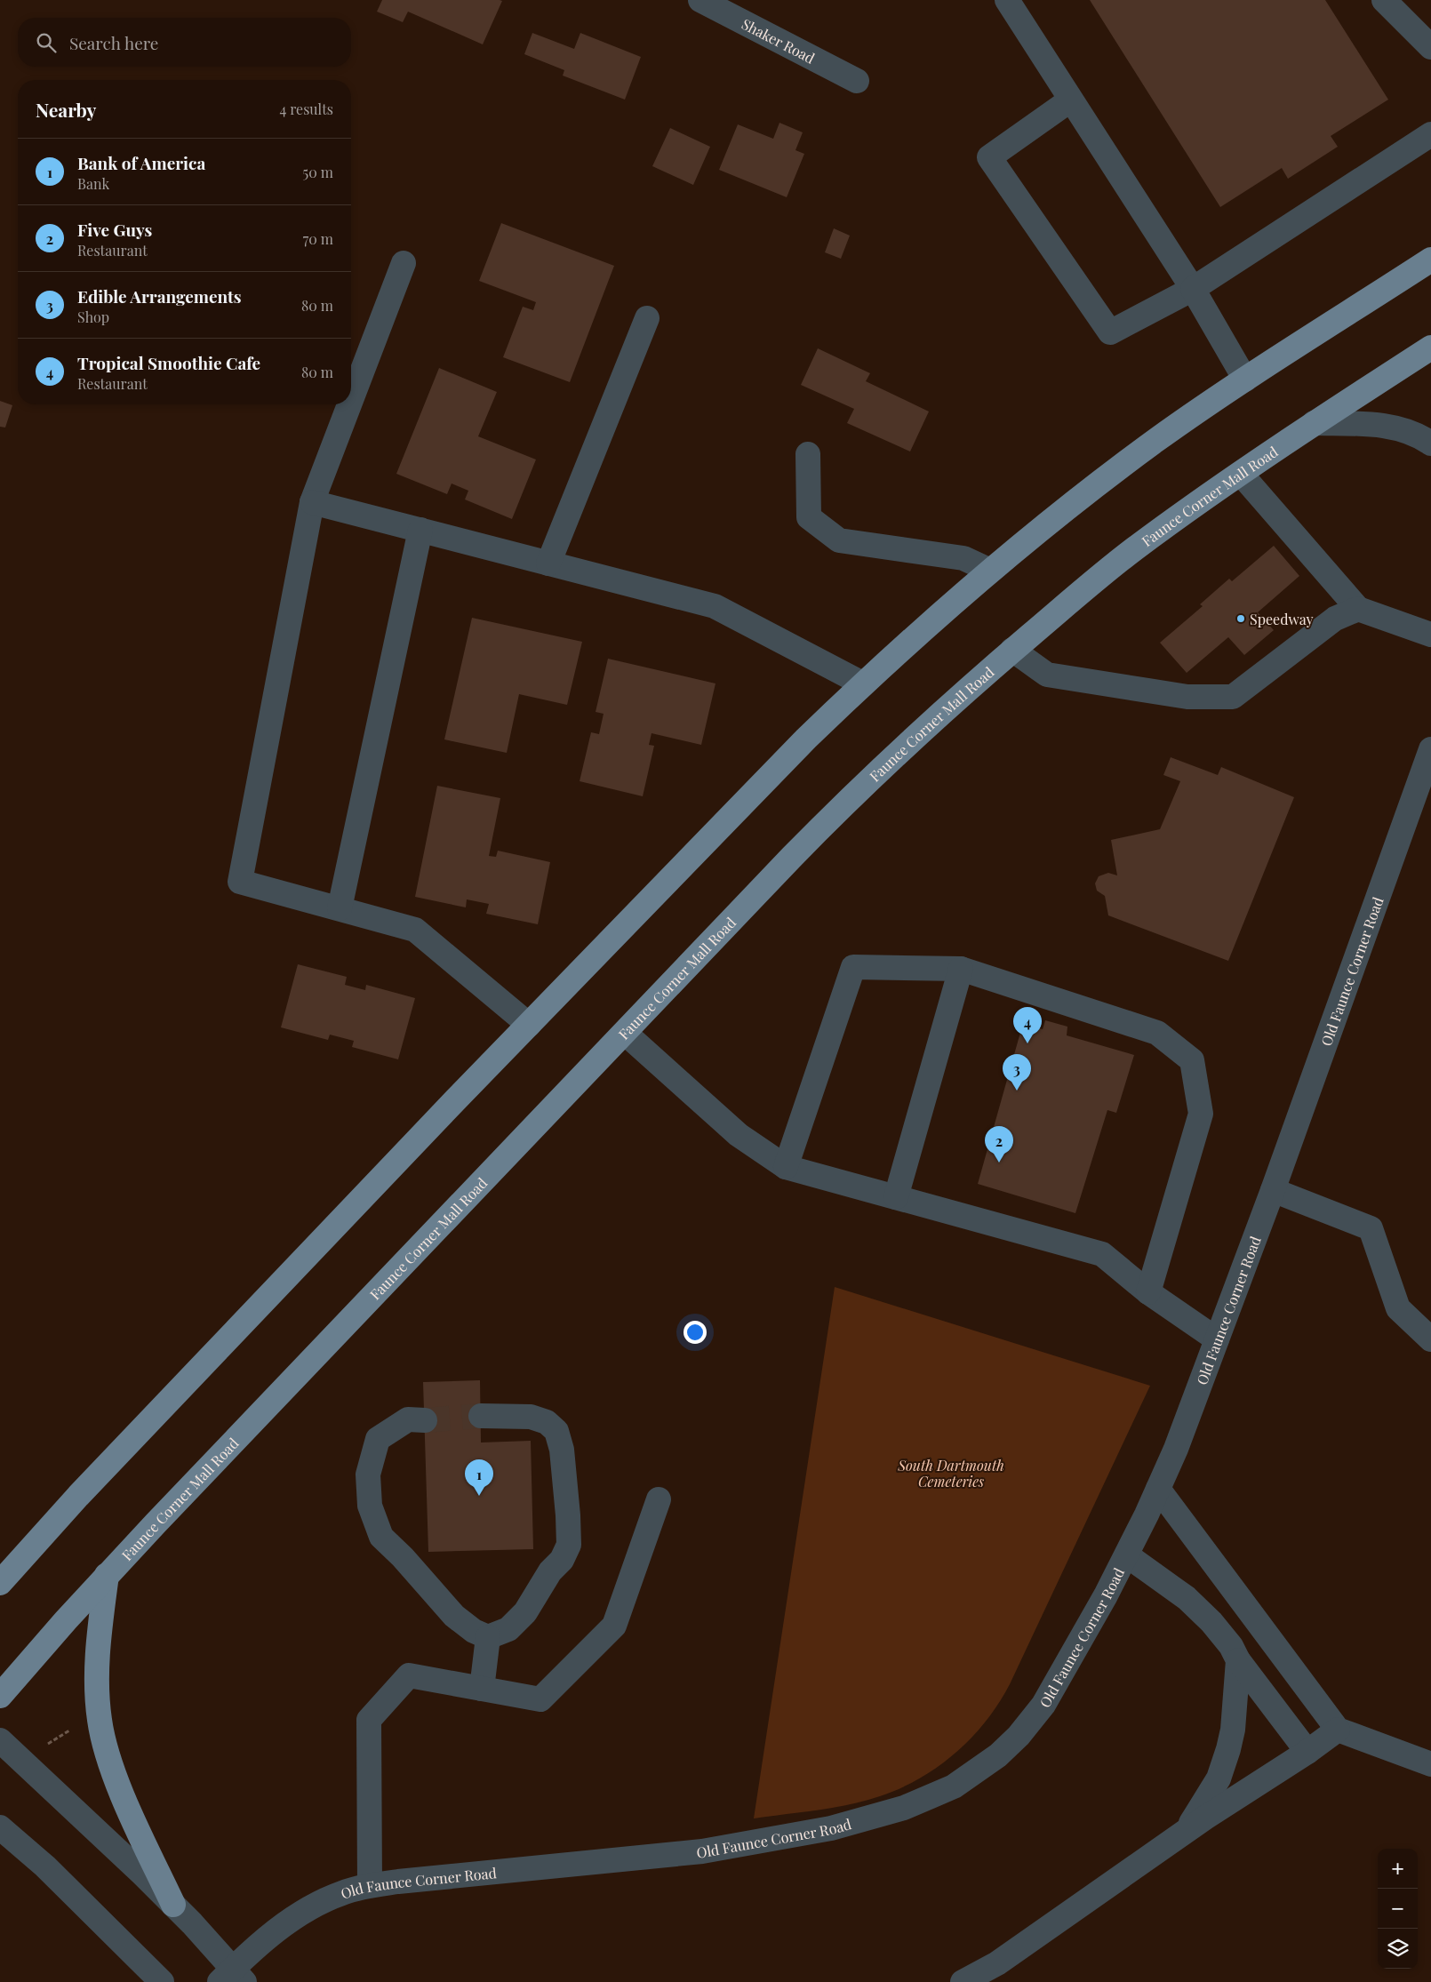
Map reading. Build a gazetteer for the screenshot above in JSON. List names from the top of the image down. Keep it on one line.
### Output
{"streets":{"main road":["Faunce Corner Mall Road"],"street":["Shaker Road","Old Faunce Corner Road"]},"parks":["South Dartmouth Cemeteries"],"places":["Speedway"],"page":{"search":"Search here","heading":["Nearby","4 results"],"list":[{"mark":"1","name":"Bank of America","note":"Bank","value":"50 m"},{"mark":"2","name":"Five Guys","note":"Restaurant","value":"70 m"},{"mark":"3","name":"Edible Arrangements","note":"Shop","value":"80 m"},{"mark":"4","name":"Tropical Smoothie Cafe","note":"Restaurant","value":"80 m"}],"pins":["4","3","2","1"],"map_buttons":["+","−"]}}
